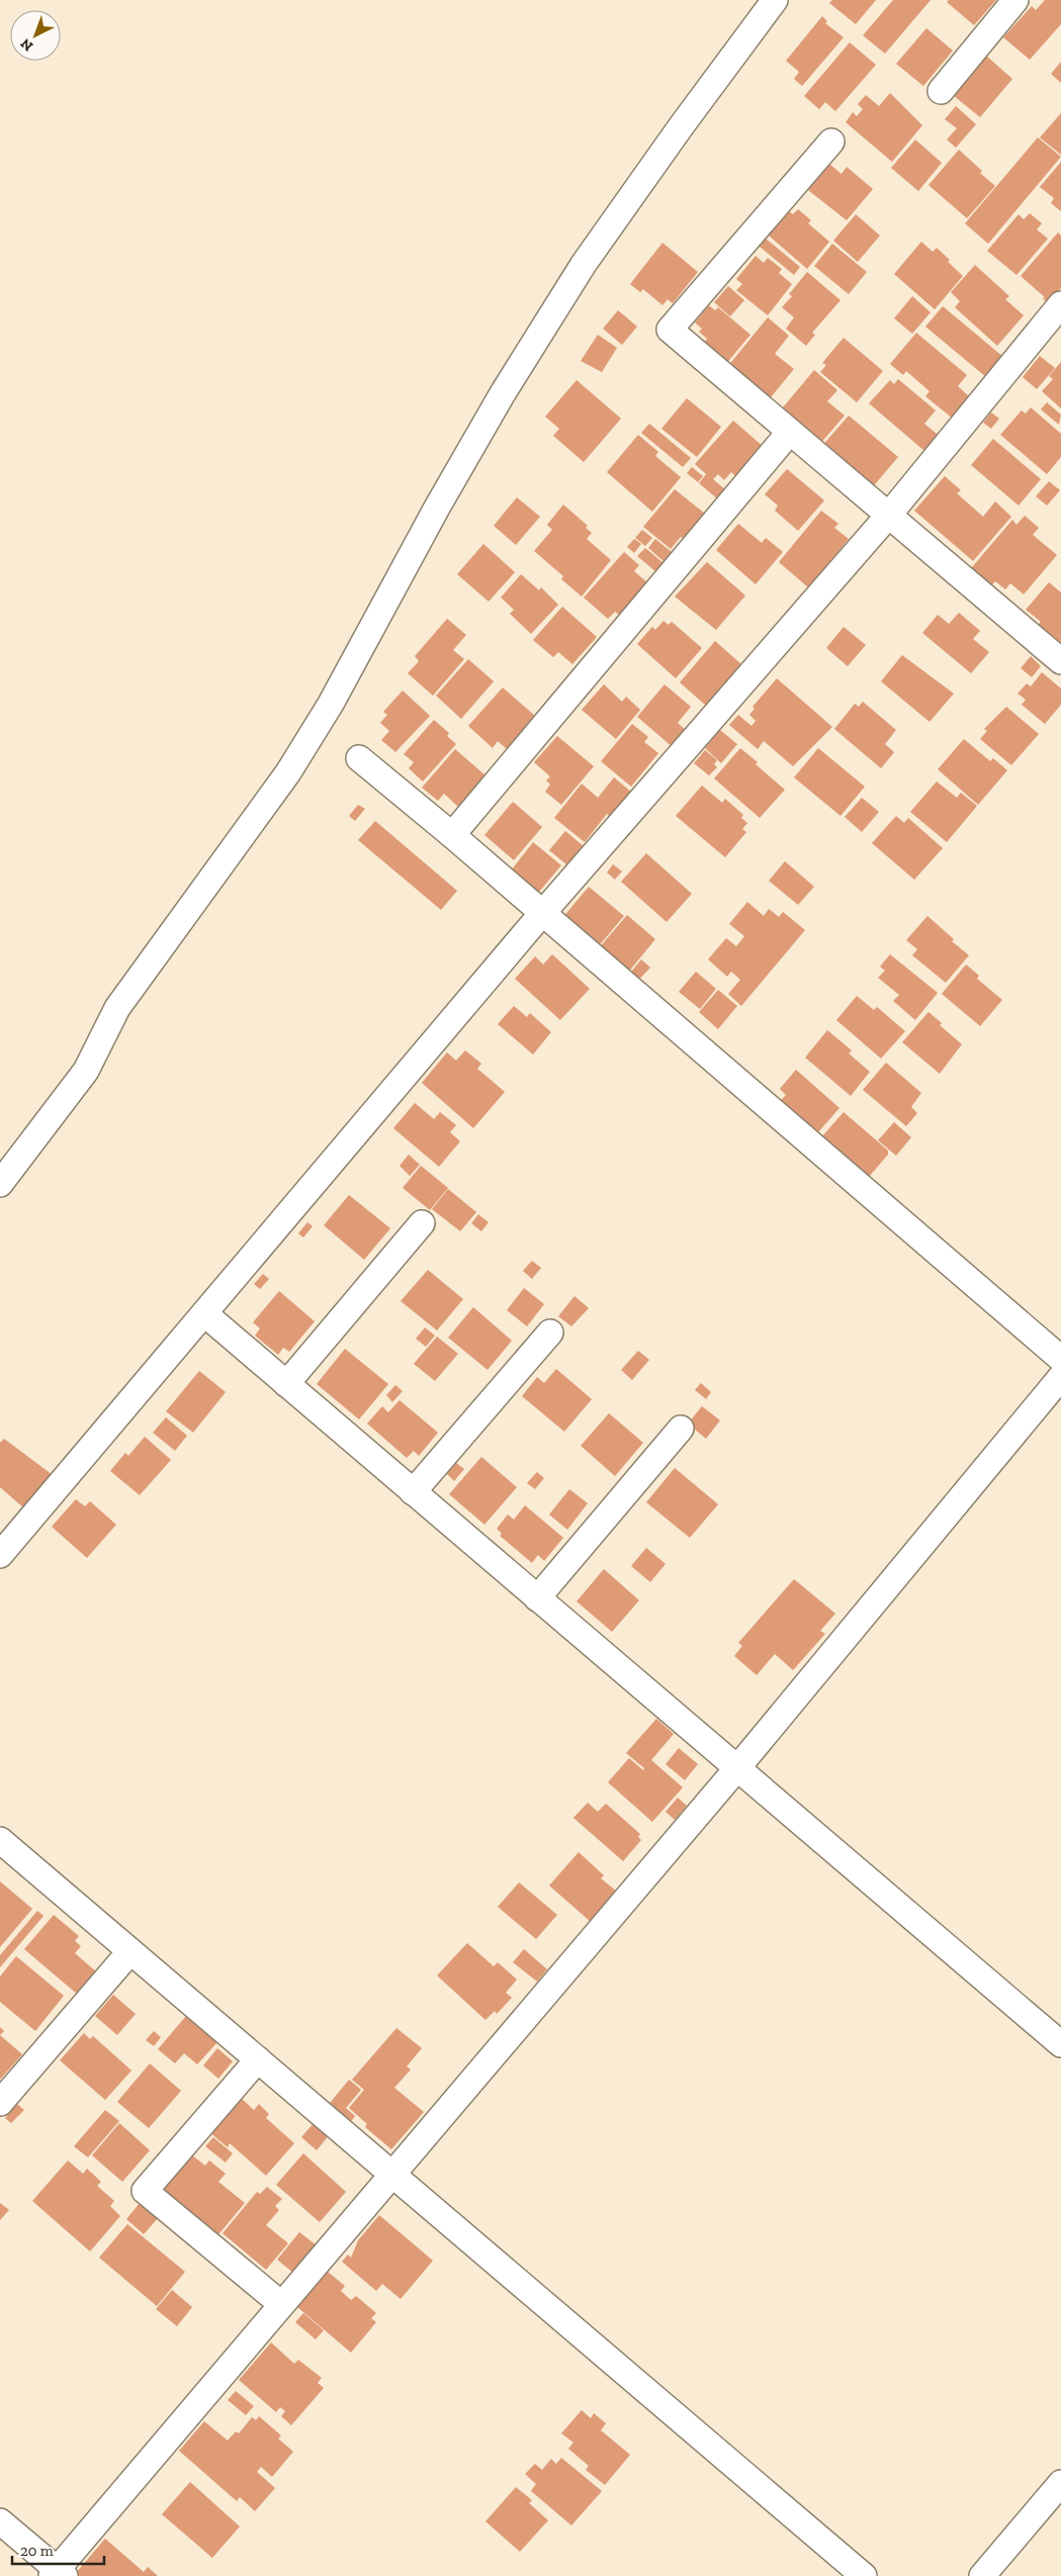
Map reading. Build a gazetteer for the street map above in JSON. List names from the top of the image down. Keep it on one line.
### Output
{"scale_bar":"20 m","north":"bottom left"}
